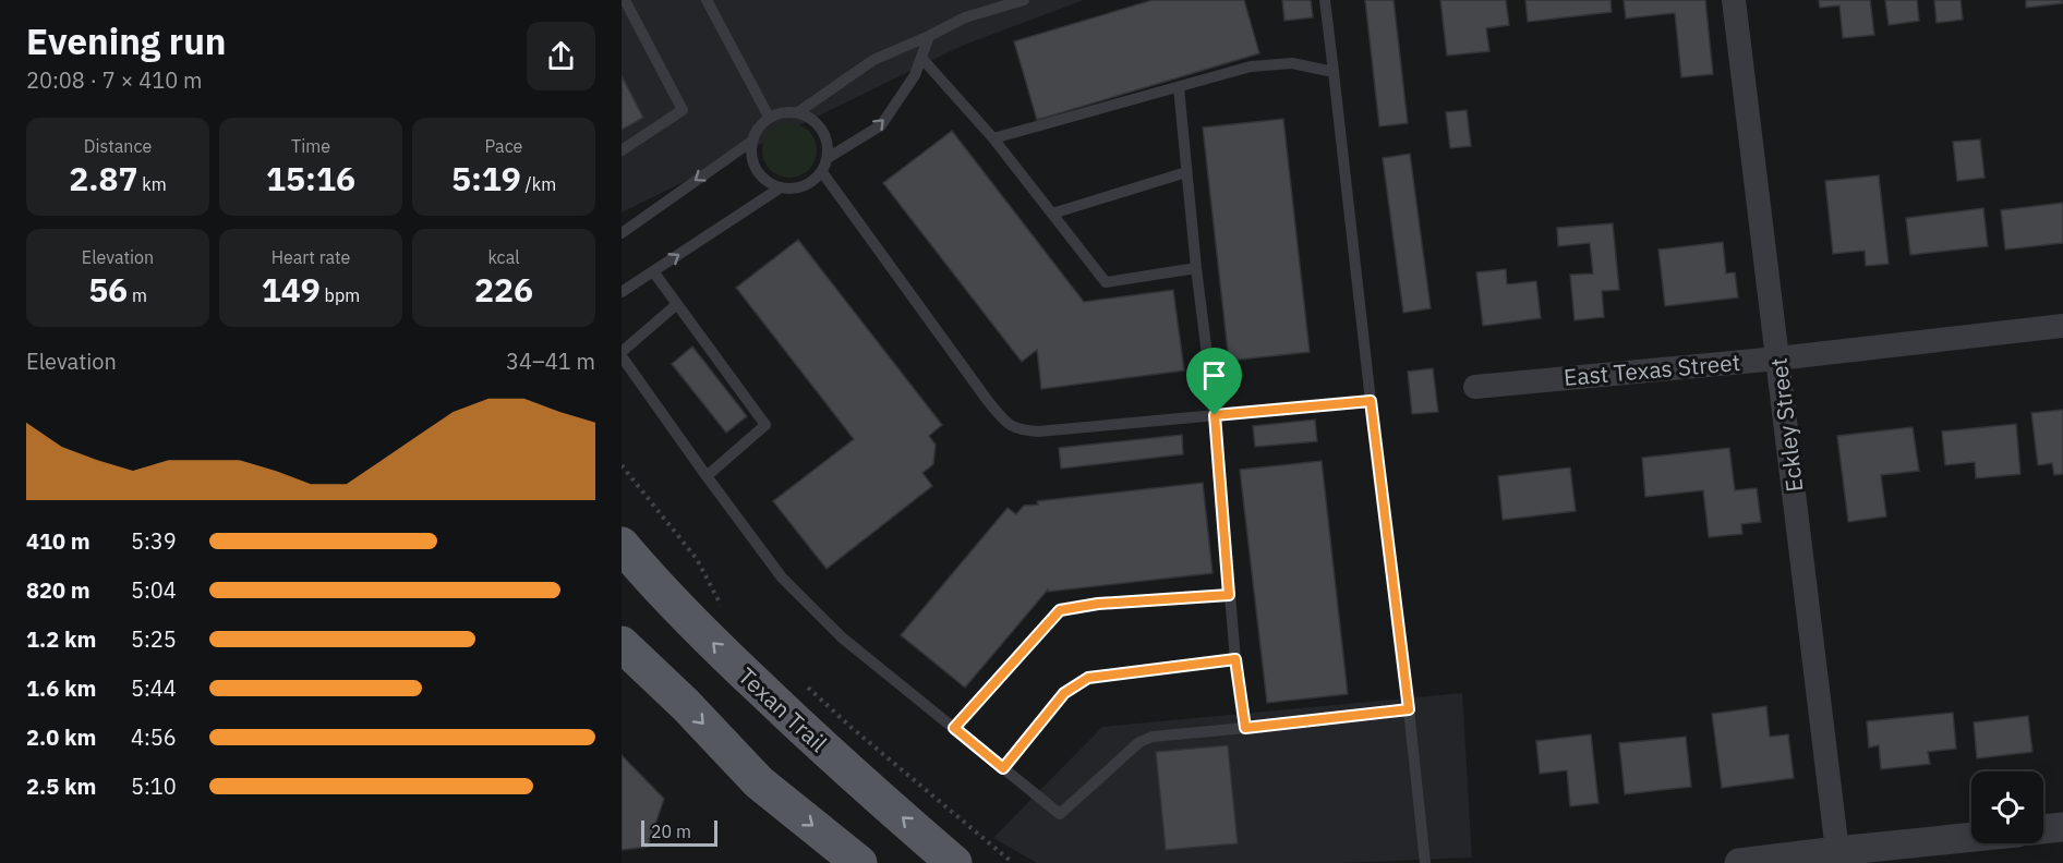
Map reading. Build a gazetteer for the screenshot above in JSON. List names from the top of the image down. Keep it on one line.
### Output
{"streets":{"main road":["Texan Trail"],"street":["East Texas Street","Eckley Street"]},"crossings":[["East Texas Street","Eckley Street"]],"scale_bar":"20 m","page":{"heading":["Evening run","20:08 · 7 × 410 m"],"stats":[["Distance","2.87 km"],["Time","15:16"],["Pace","5:19 /km"],["Elevation","56 m"],["Heart rate","149 bpm"],["kcal","226"]],"chart":["Elevation","34–41 m"],"list":[{"name":"410 m","note":"5:39"},{"name":"820 m","note":"5:04"},{"name":"1.2 km","note":"5:25"},{"name":"1.6 km","note":"5:44"},{"name":"2.0 km","note":"4:56"},{"name":"2.5 km","note":"5:10"}],"scale":"20 m"}}
